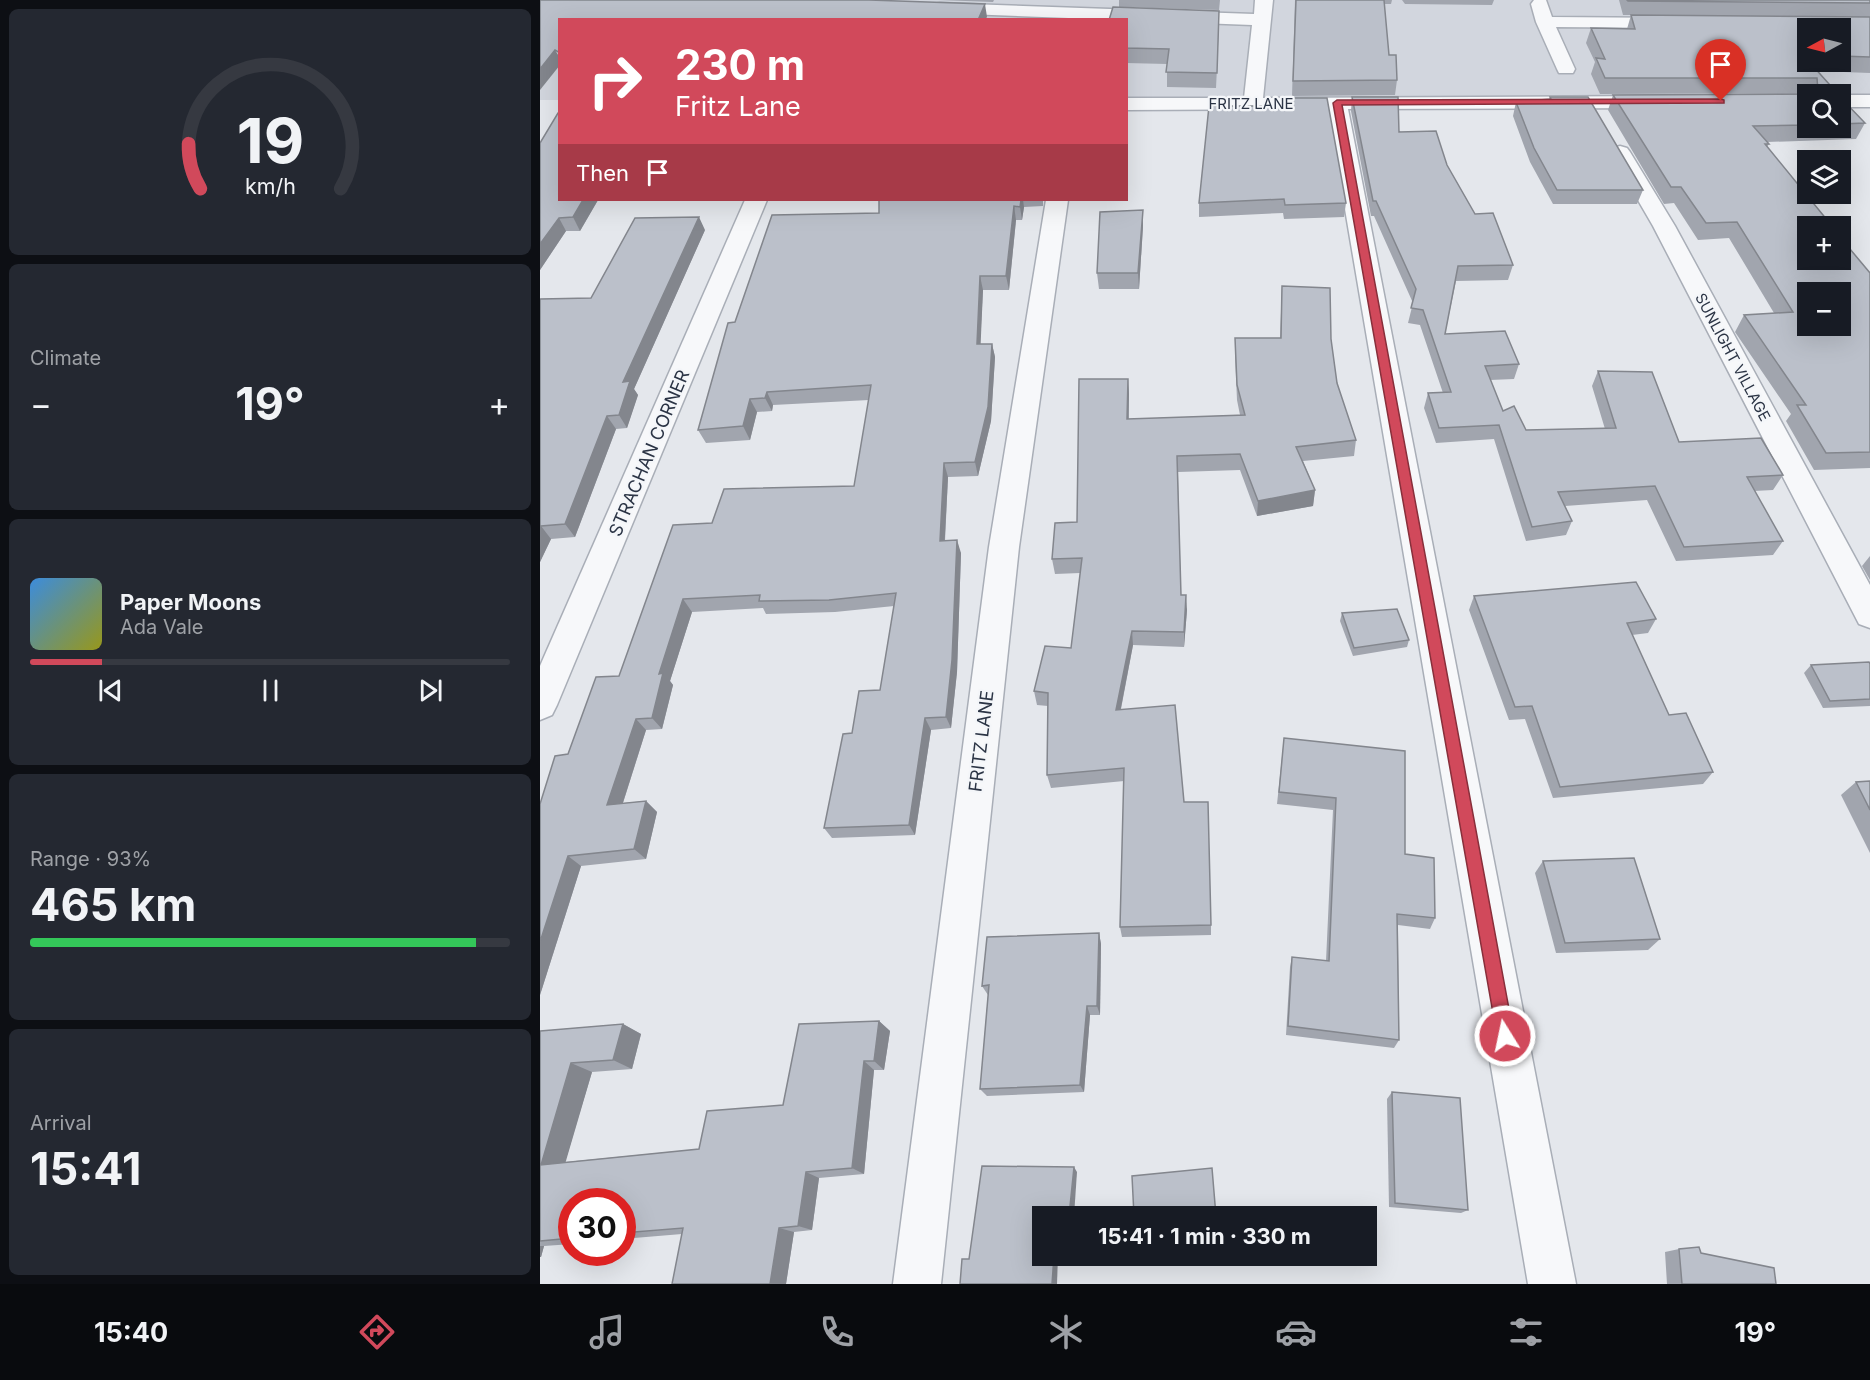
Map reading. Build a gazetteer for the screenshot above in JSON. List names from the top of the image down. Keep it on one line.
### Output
{"streets":{"street":["FRITZ LANE","SUNLIGHT VILLAGE","STRACHAN CORNER"]},"crossings":[["FRITZ LANE","SUNLIGHT VILLAGE"]],"north":"left","page":{"map_buttons":["+","−"],"turn":["230 m","Fritz Lane"],"then":"Then","tile":["Climate",["Range · 93%","465 km"],["Arrival","15:41"]],"heat":["−","19°","+"],"song":["Paper Moons","Ada Vale"],"limit":"30","trip":"15:41 · 1 min · 330 m","tabs":["15:40","19°"],"gauge":["19","km/h"]}}
